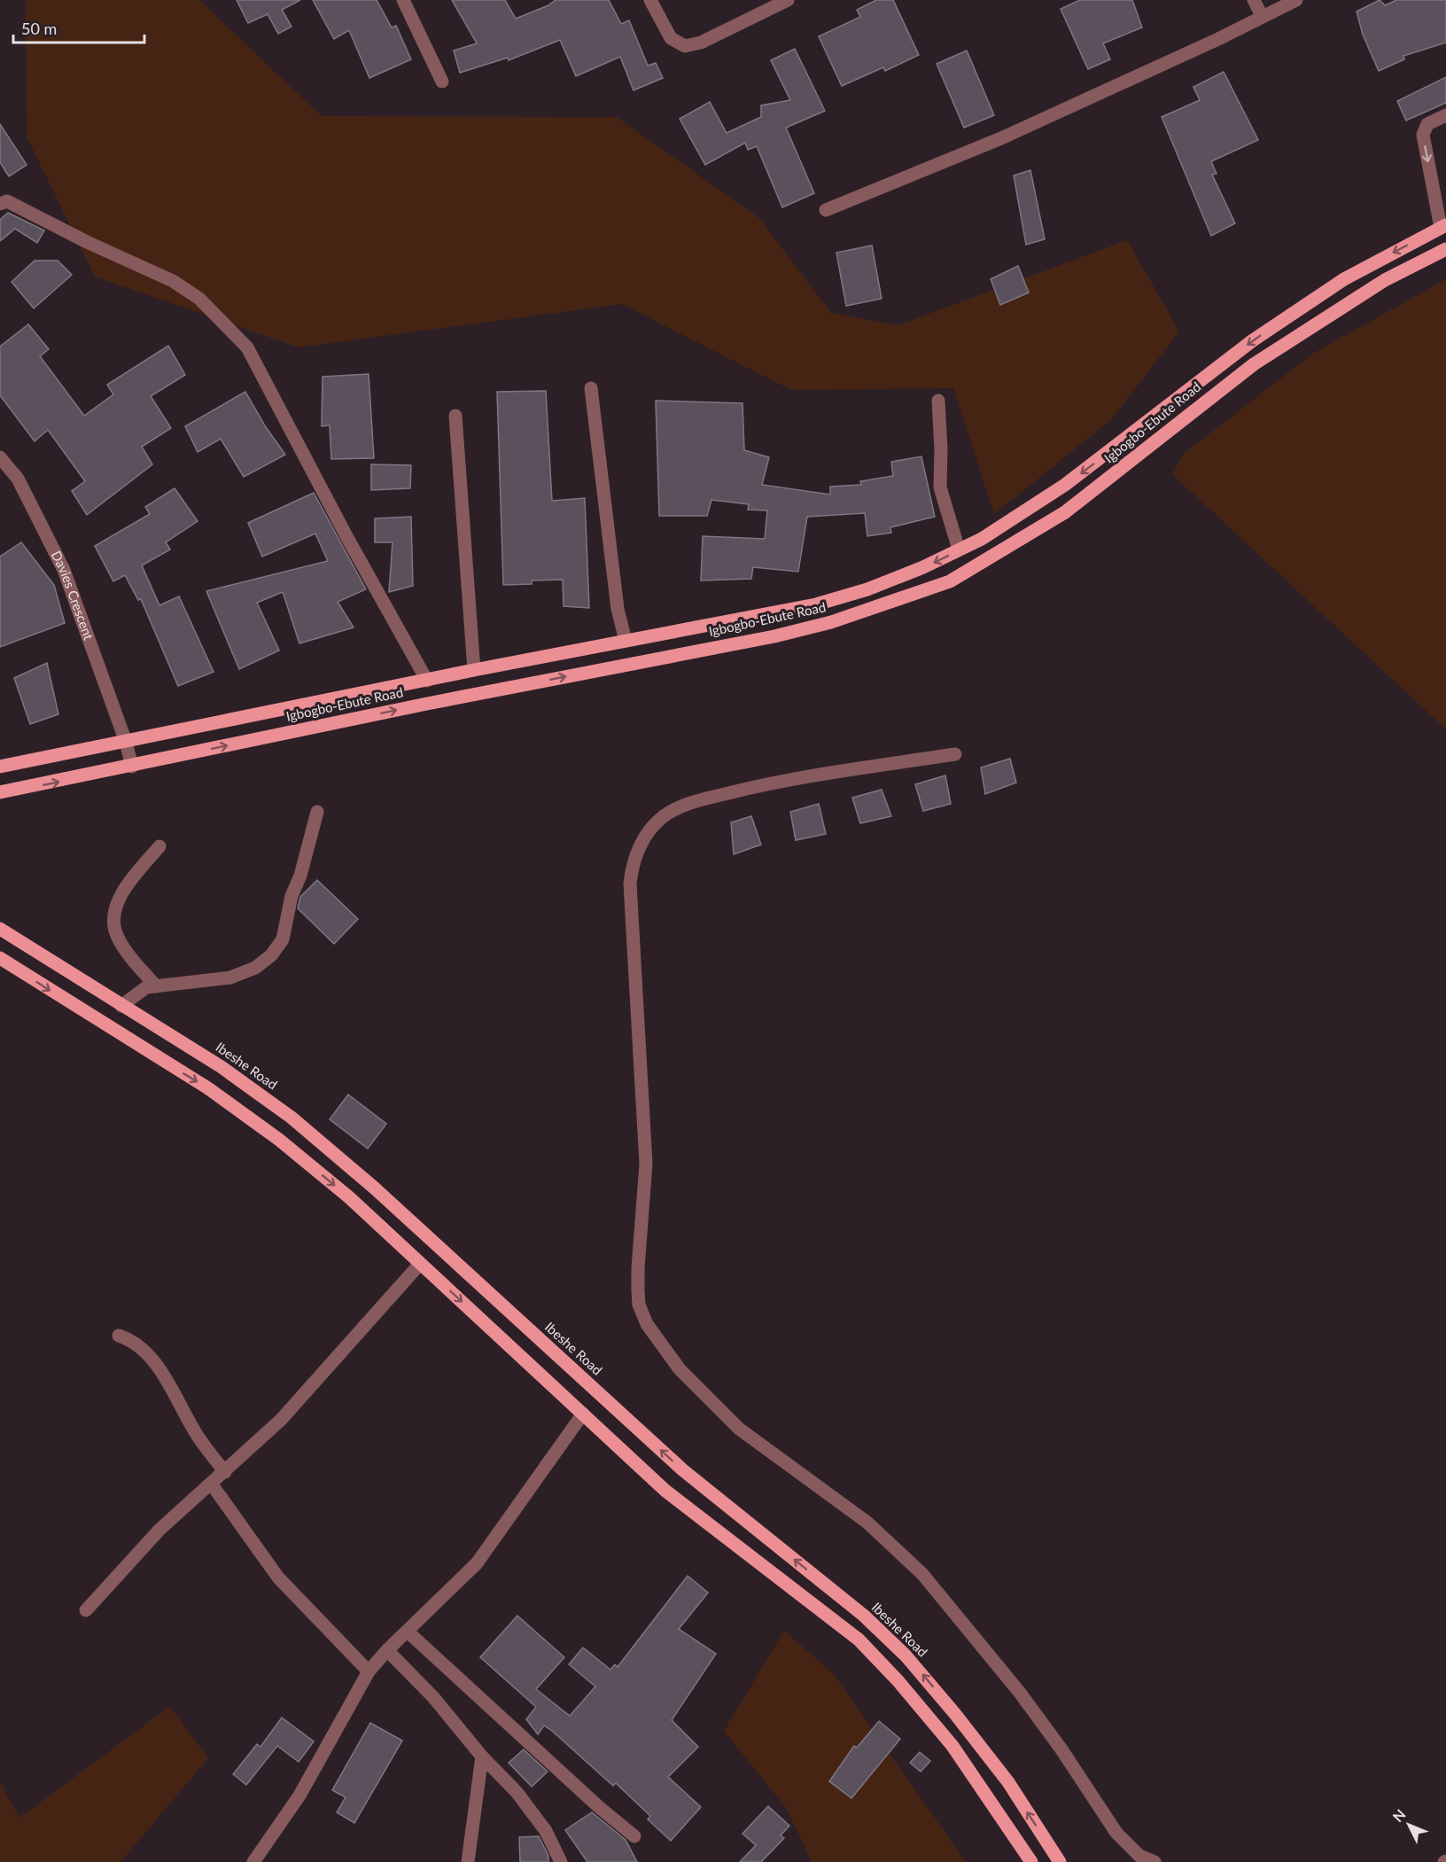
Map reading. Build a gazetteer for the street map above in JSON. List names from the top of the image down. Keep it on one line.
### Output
{"streets":{"main road":["Igbogbo-Ebute Road","Ibeshe Road"],"street":["Davies Crescent"]},"crossings":[["Igbogbo-Ebute Road","Davies Crescent"]],"scale_bar":"50 m","north":"top left"}
